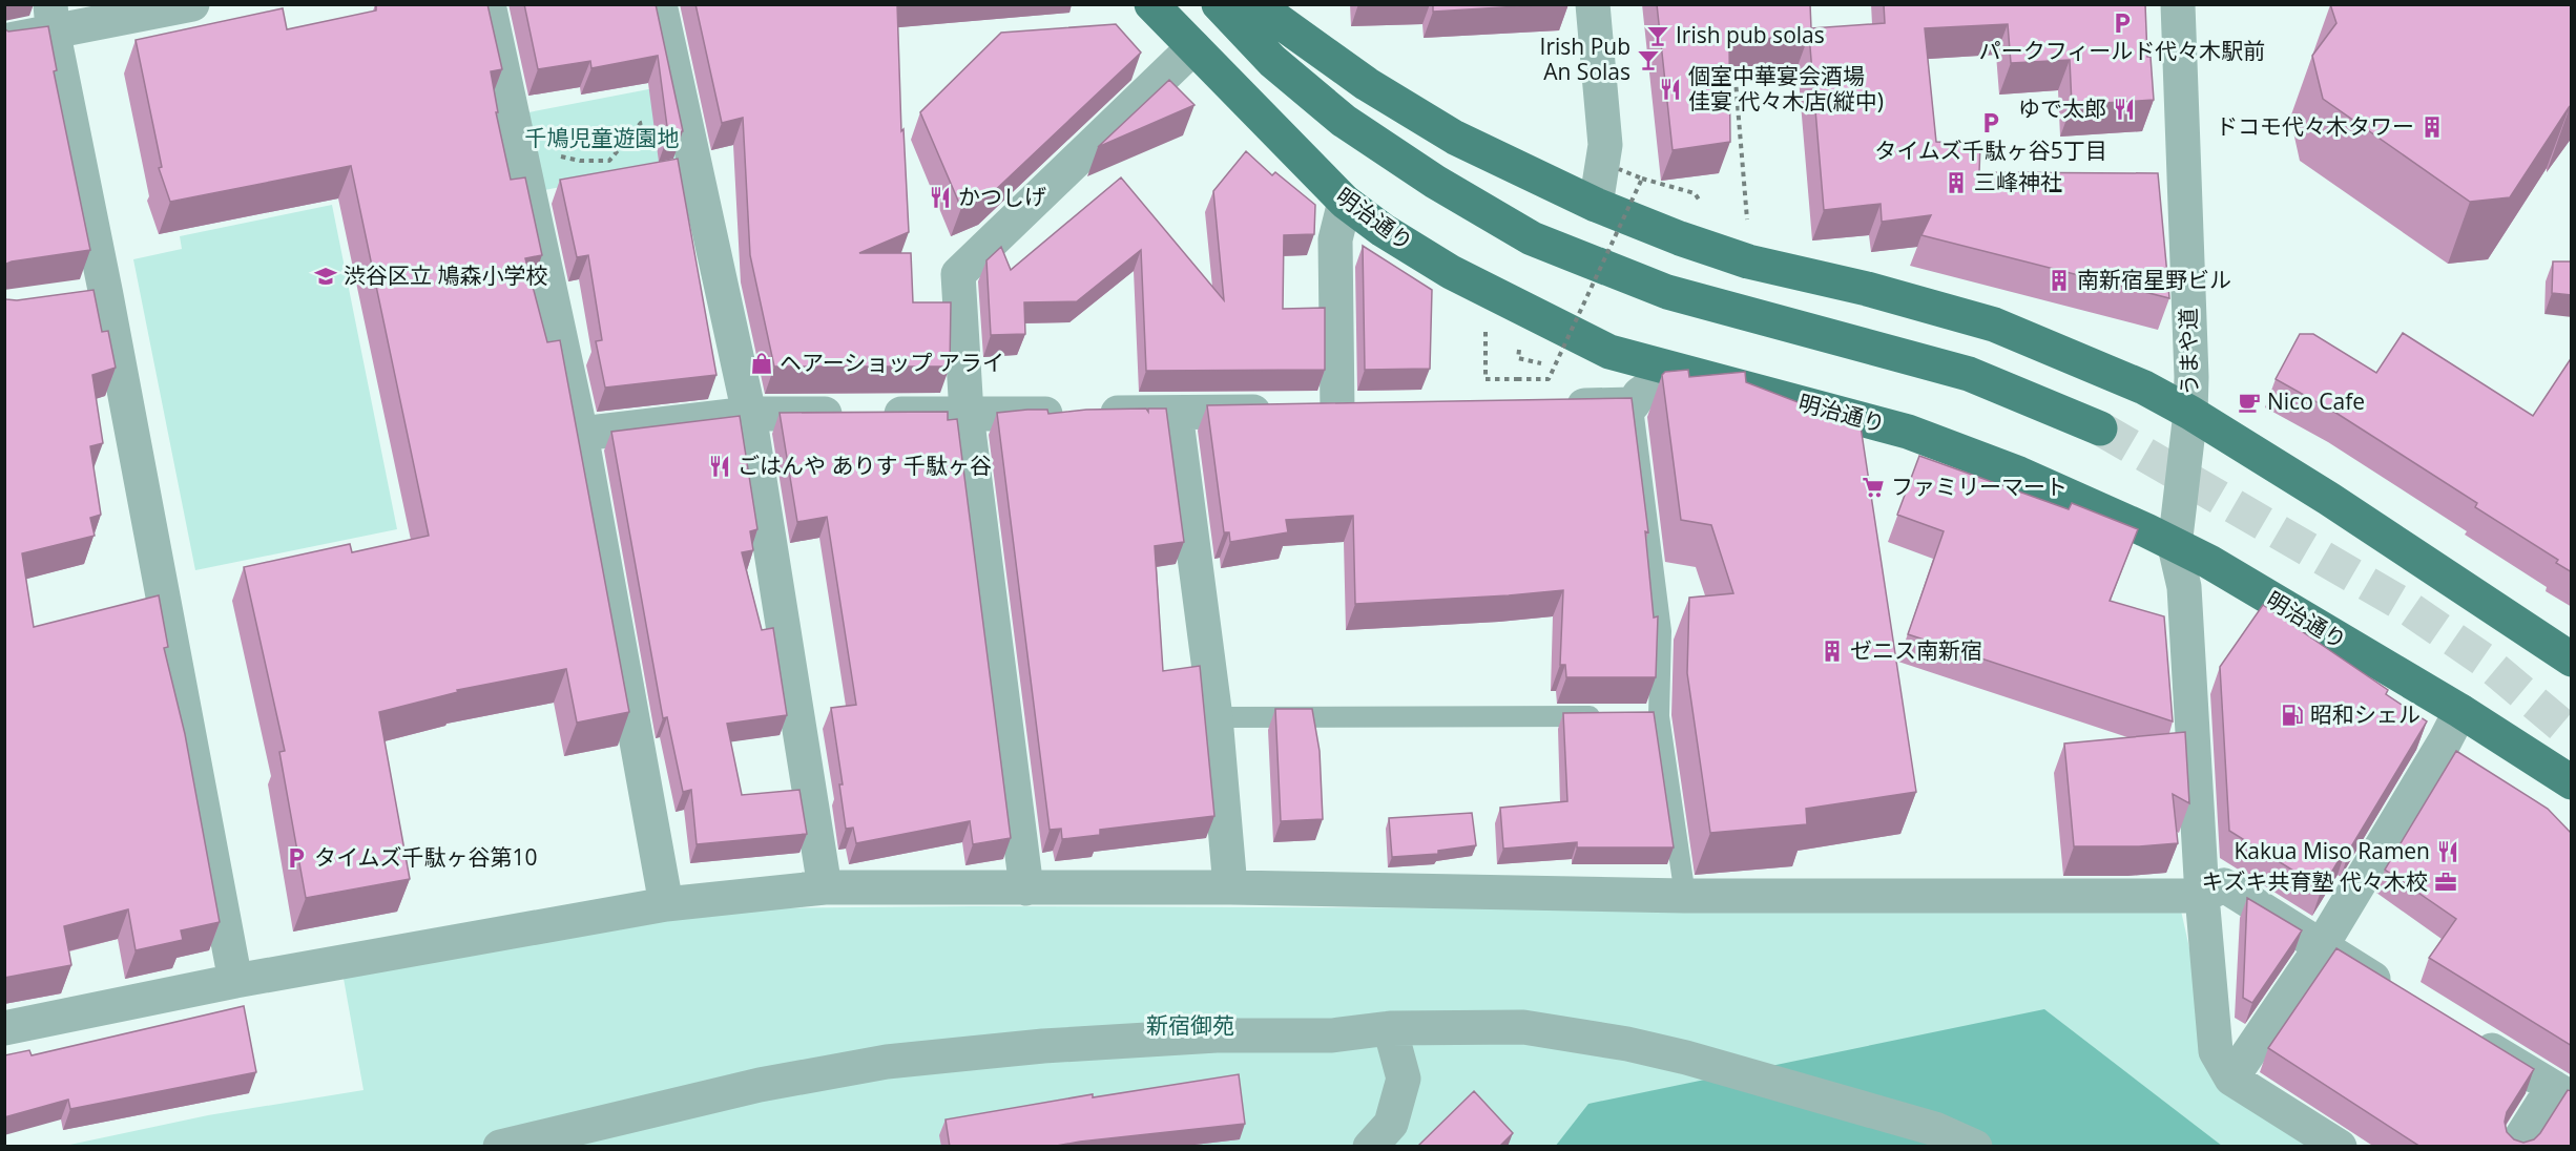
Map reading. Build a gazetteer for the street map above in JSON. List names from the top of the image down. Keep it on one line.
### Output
{"streets":{"main road":["明治通り"],"street":["うまや道"]},"crossings":[["明治通り","うまや道"]],"parks":["千鳩児童遊園地","新宿御苑"],"places":{"parking":["パークフィールド代々木駅前","タイムズ千駄ヶ谷5丁目","タイムズ千駄ヶ谷第10"],"bar":["Irish pub solas","Irish Pub An Solas"],"restaurant":["個室中華宴会酒場 佳宴 代々木店(縦中)","ゆで太郎","かつしげ","ごはんや ありす 千駄ヶ谷","Kakua Miso Ramen"],"building":["ドコモ代々木タワー","三峰神社","南新宿星野ビル","ゼニス南新宿"],"school or university":["渋谷区立 鳩森小学校"],"shop":["ヘアーショップ アライ"],"cafe":["Nico Cafe"],"supermarket":["ファミリーマート"],"fuel station":["昭和シェル"],"office":["キズキ共育塾 代々木校"]}}
